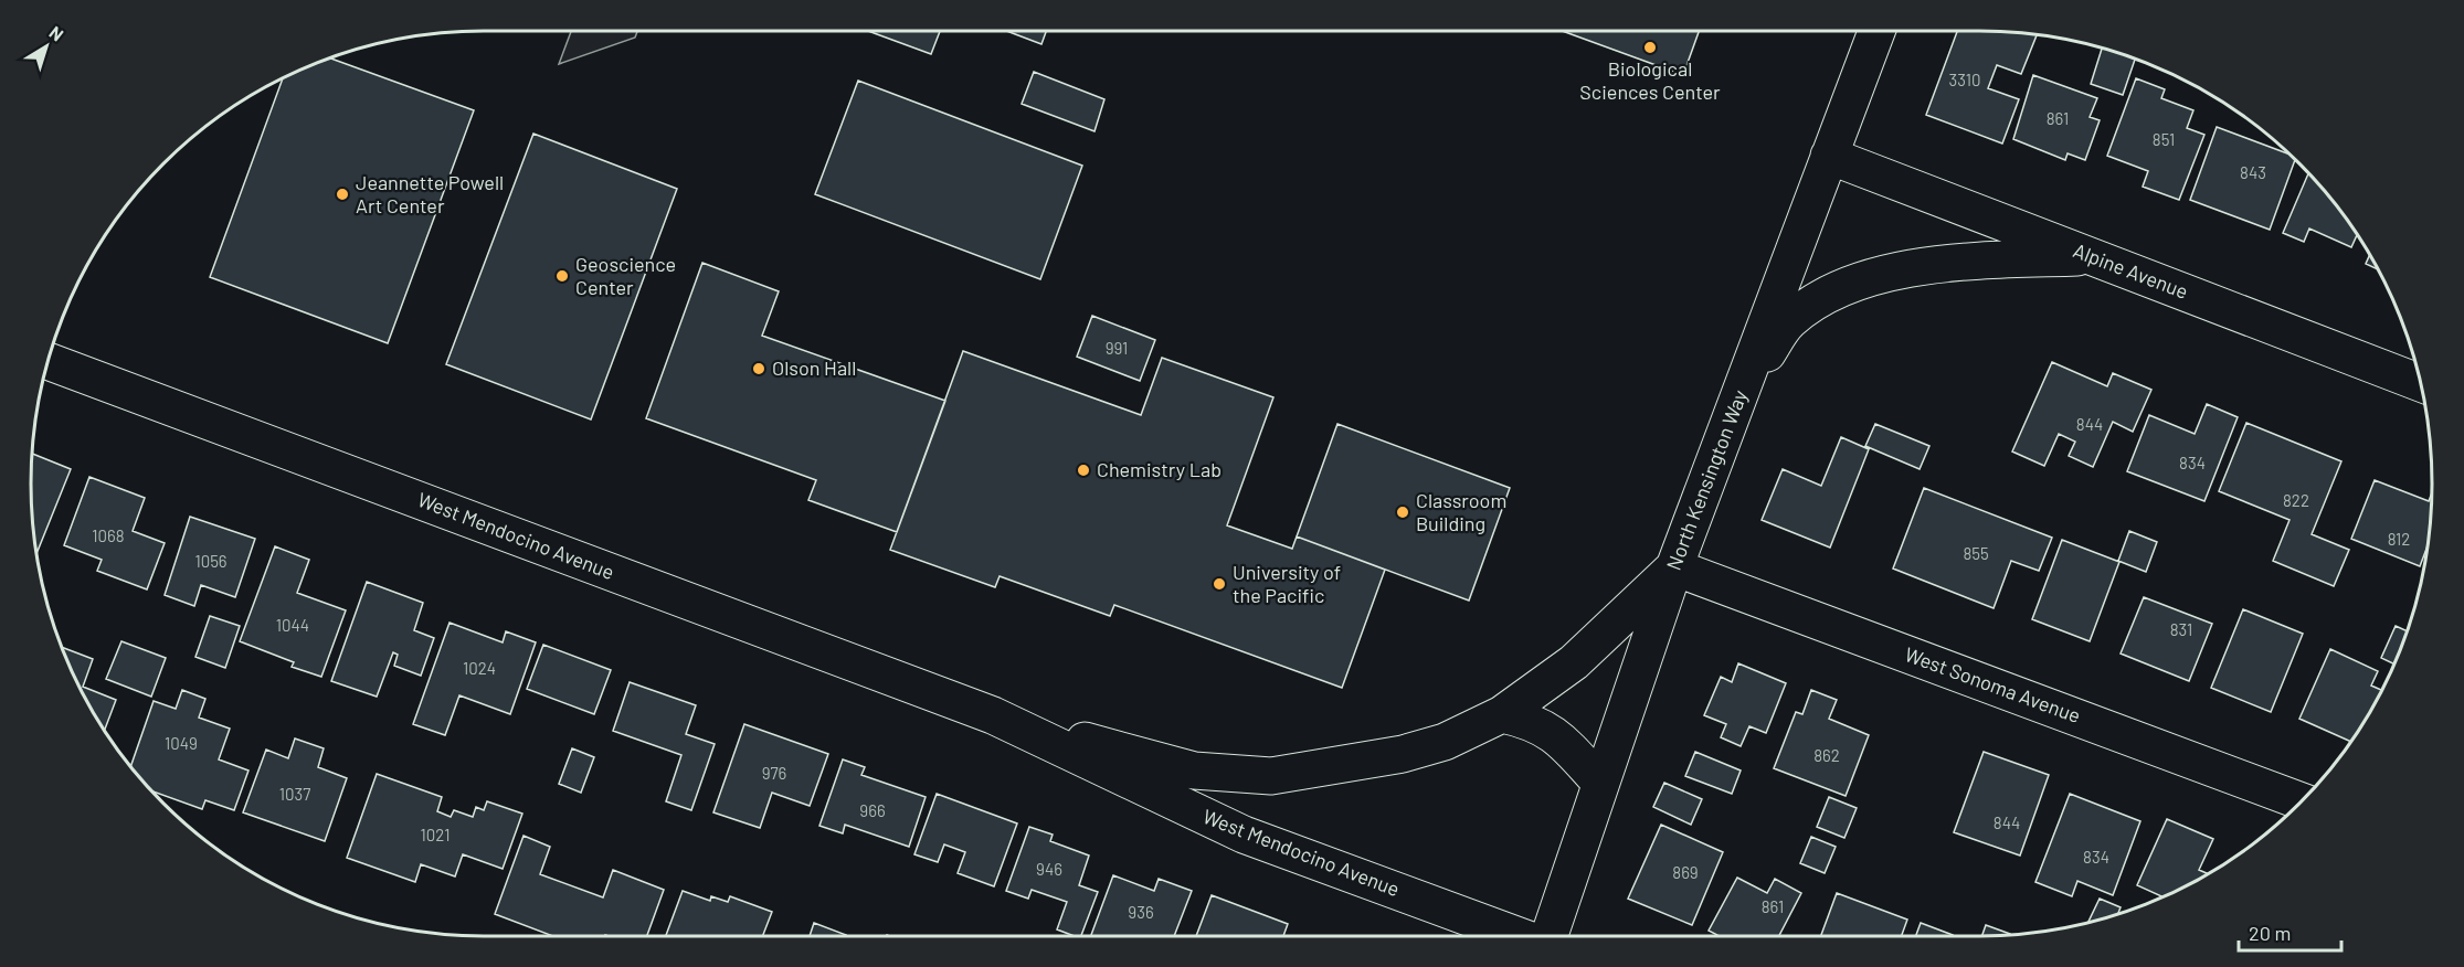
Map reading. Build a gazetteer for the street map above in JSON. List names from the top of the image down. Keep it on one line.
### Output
{"streets":{"street":["Alpine Avenue","North Kensington Way","West Mendocino Avenue","West Sonoma Avenue"]},"crossings":[["Alpine Avenue","North Kensington Way"],["North Kensington Way","West Mendocino Avenue"],["North Kensington Way","West Sonoma Avenue"],["West Mendocino Avenue","West Sonoma Avenue"]],"places":["Biological Sciences Center","Jeannette Powell Art Center","Geoscience Center","Olson Hall","Chemistry Lab","Classroom Building","University of the Pacific"],"house_numbers":["3310","861","851","843","991","844","834","822","1068","812","855","1056","1044","831","1024","1049","862","976","1037","966","844","1021","834","946","869","861","936"],"scale_bar":"20 m","north":"top right"}
